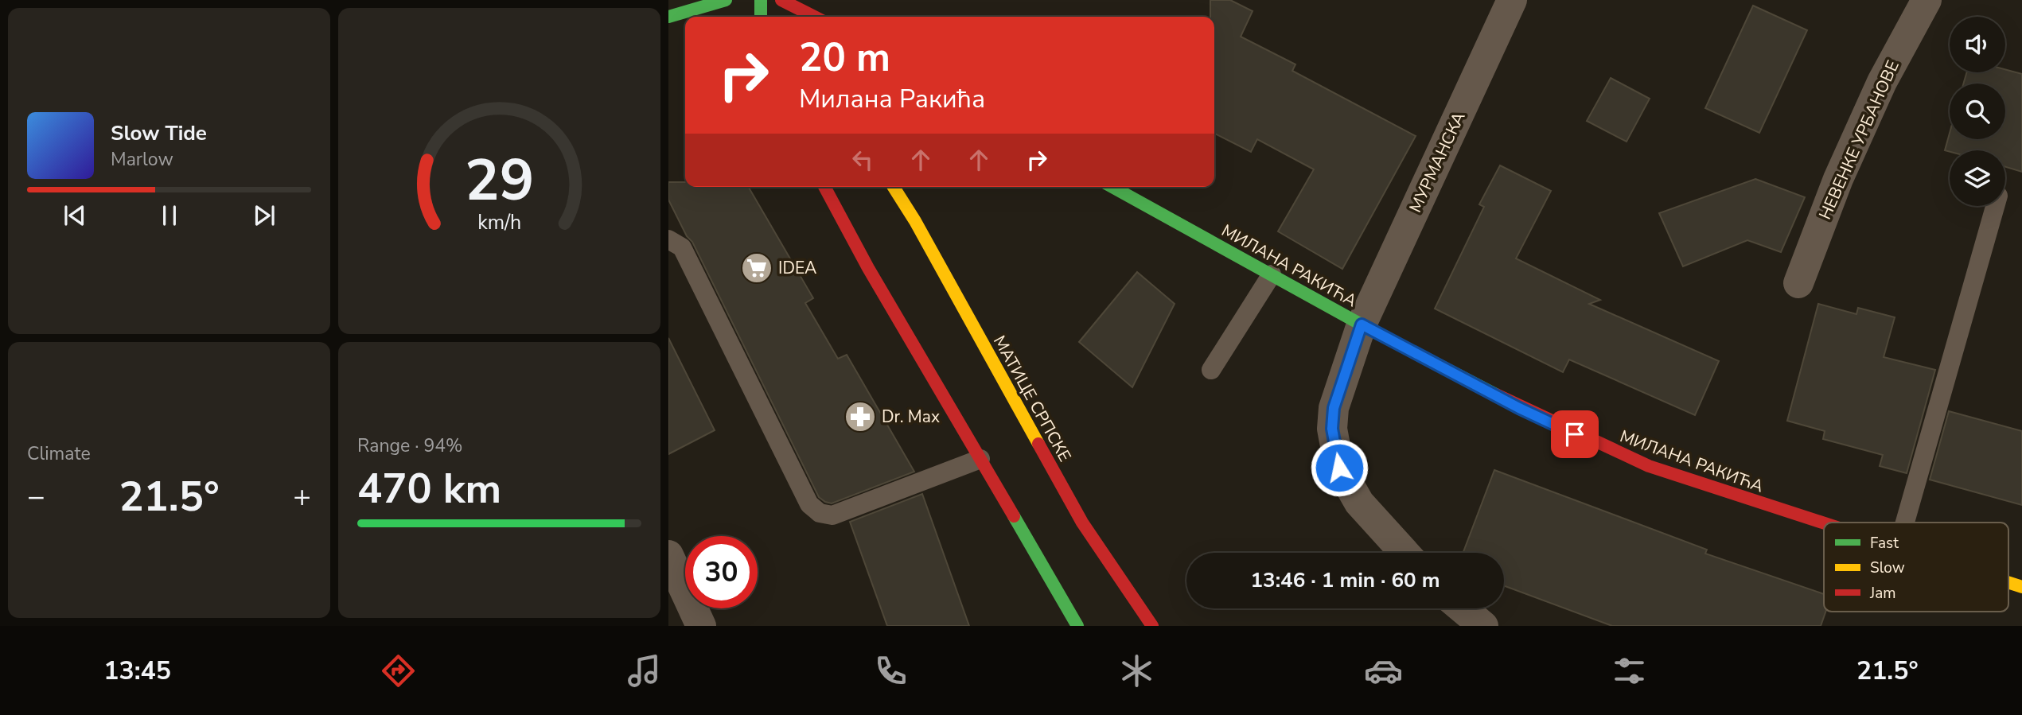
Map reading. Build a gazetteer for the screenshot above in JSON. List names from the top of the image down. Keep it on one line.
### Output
{"streets":{"main road":["МИЛАНА РАКИЋА","МАТИЦЕ СРПСКЕ"],"street":["НЕВЕНКЕ УРБАНОВЕ","МУРМАНСКА"]},"crossings":[["МУРМАНСКА","МИЛАНА РАКИЋА"]],"places":{"supermarket":["IDEA"],"pharmacy":["Dr. Max"]},"legend":["Fast","Slow","Jam"],"page":{"turn":["20 m","Милана Ракића"],"song":["Slow Tide","Marlow"],"tile":["Climate",["Range · 94%","470 km"]],"heat":["−","21.5°","+"],"limit":"30","trip":"13:46 · 1 min · 60 m","tabs":["13:45","21.5°"],"gauge":["29","km/h"]}}
